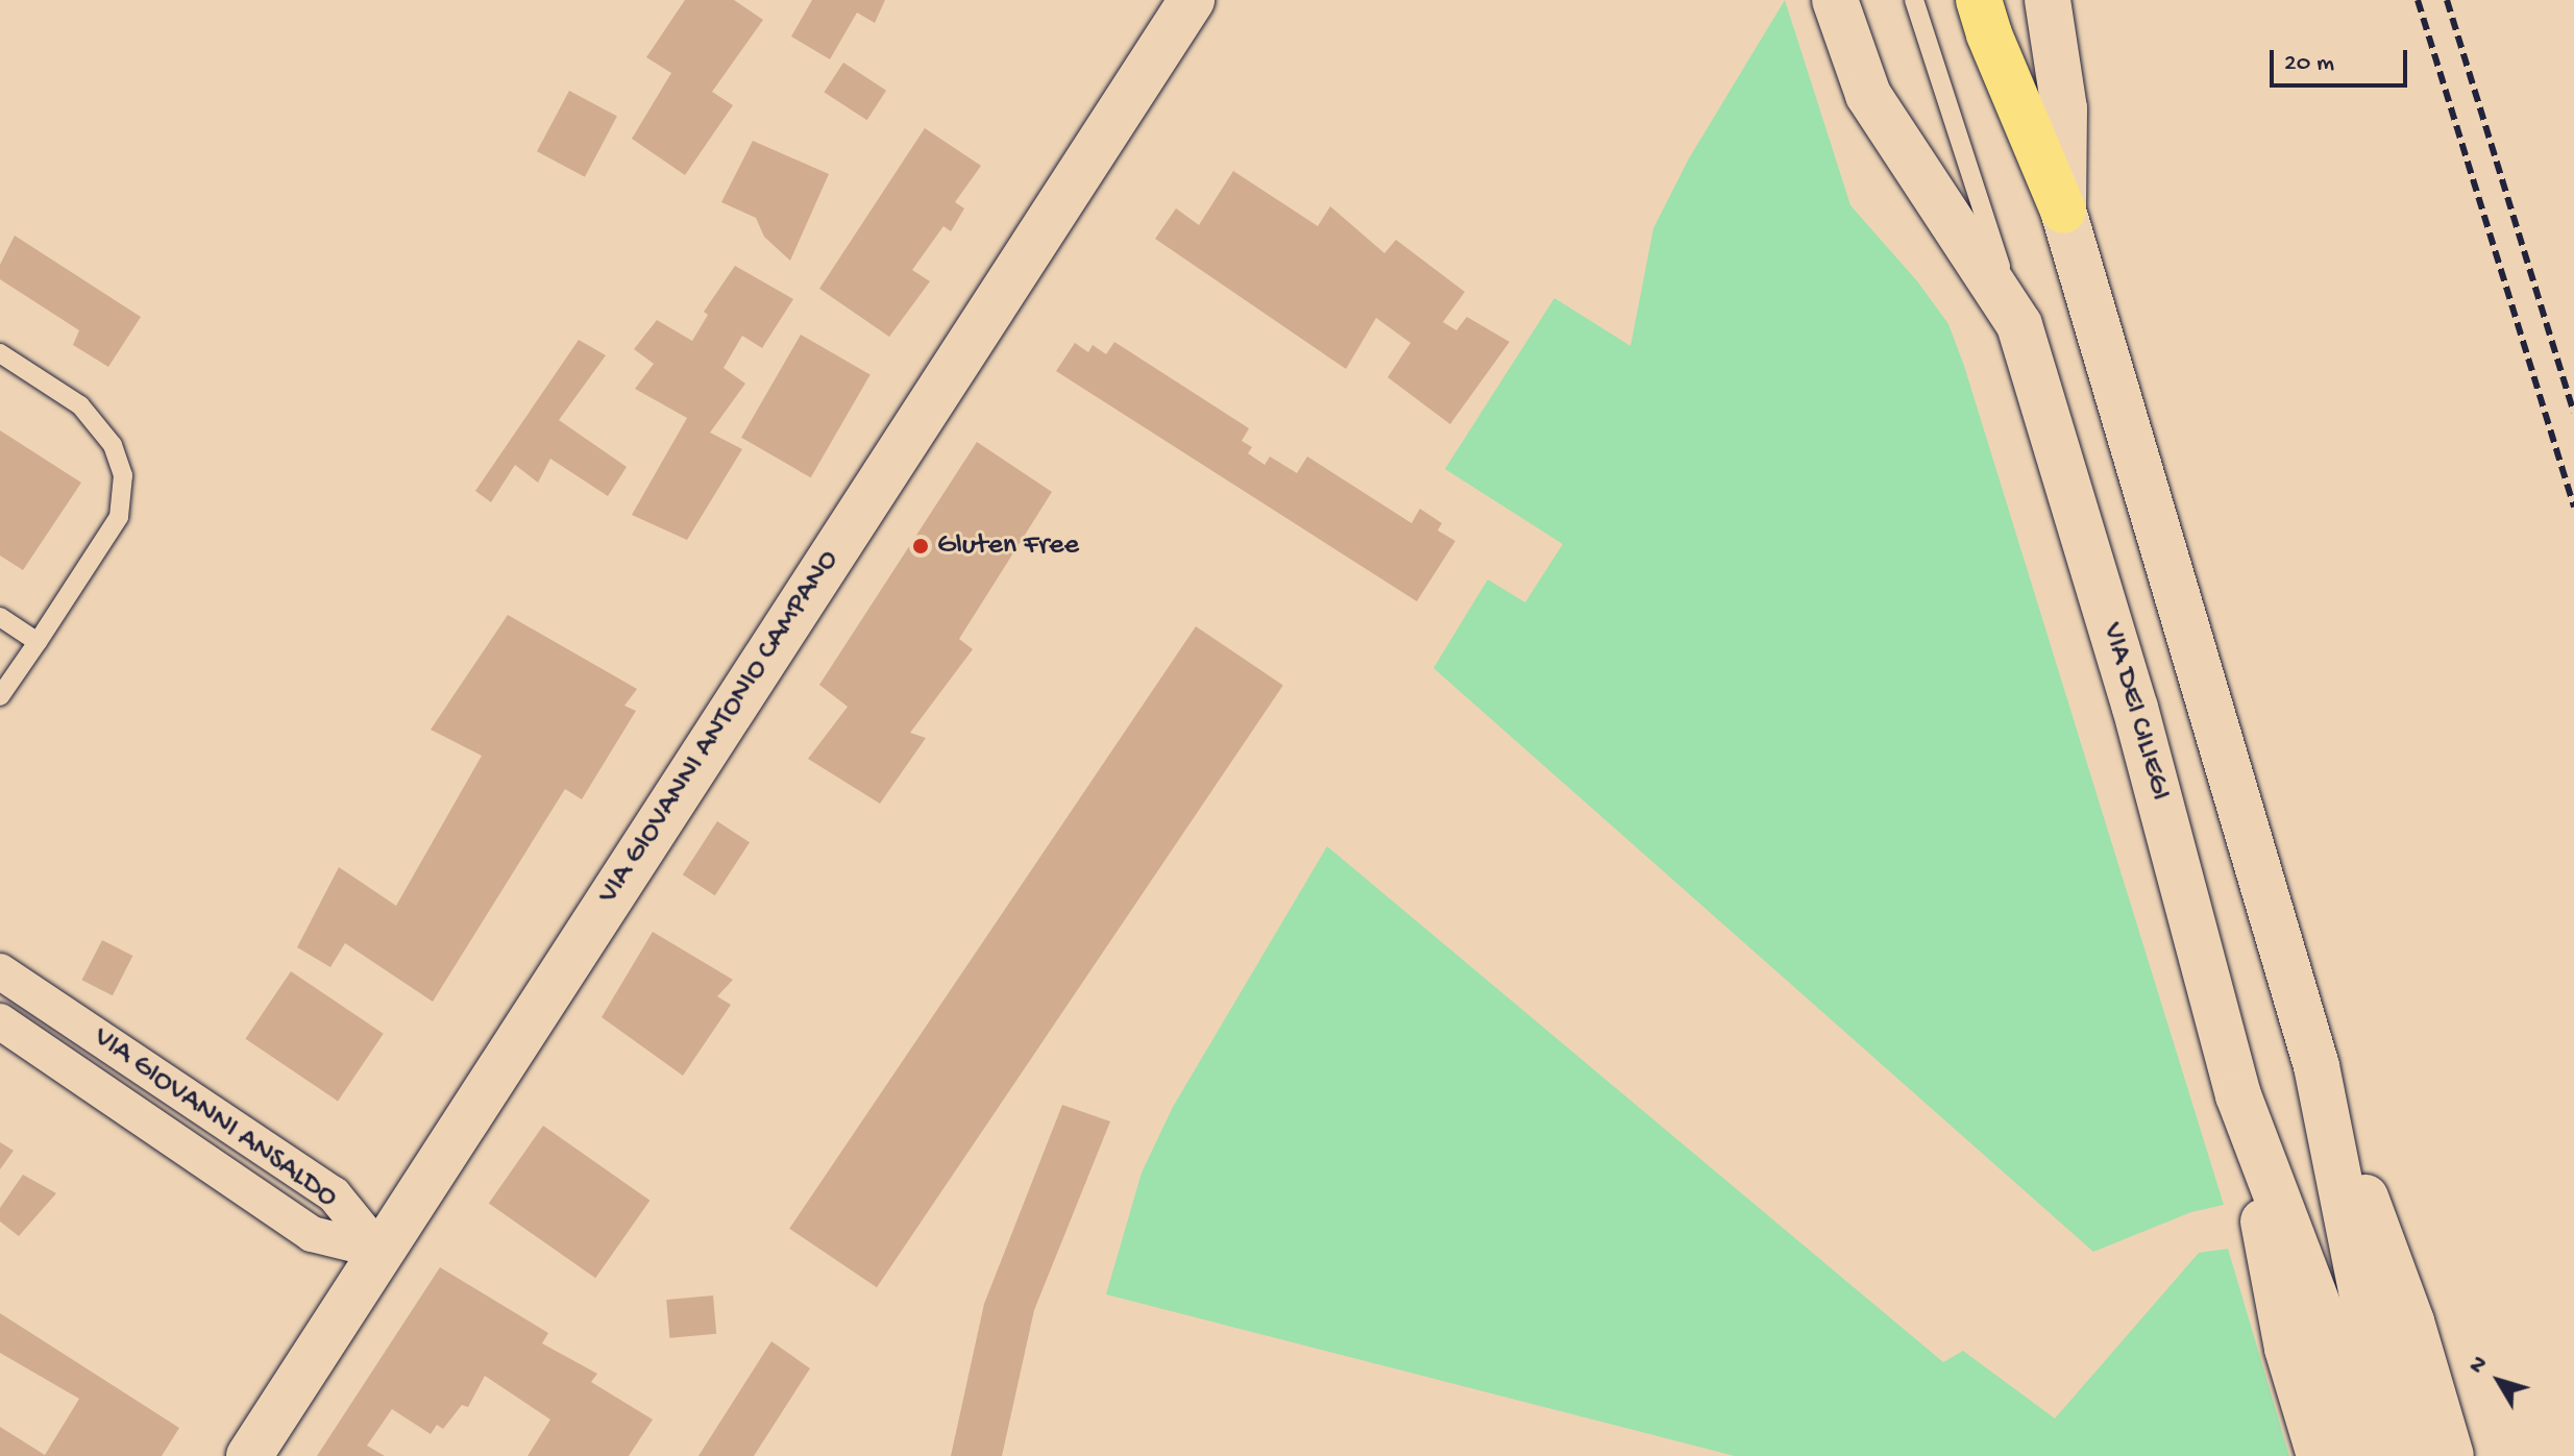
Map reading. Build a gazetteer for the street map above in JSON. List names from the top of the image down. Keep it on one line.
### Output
{"streets":{"main road":["VIA DEI CILIEGI","VIA GIOVANNI ANTONIO CAMPANO"],"street":["VIA GIOVANNI ANSALDO"]},"crossings":[["VIA GIOVANNI ANTONIO CAMPANO","VIA GIOVANNI ANSALDO"]],"places":["Gluten Free"],"scale_bar":"20 m","north":"top left"}
